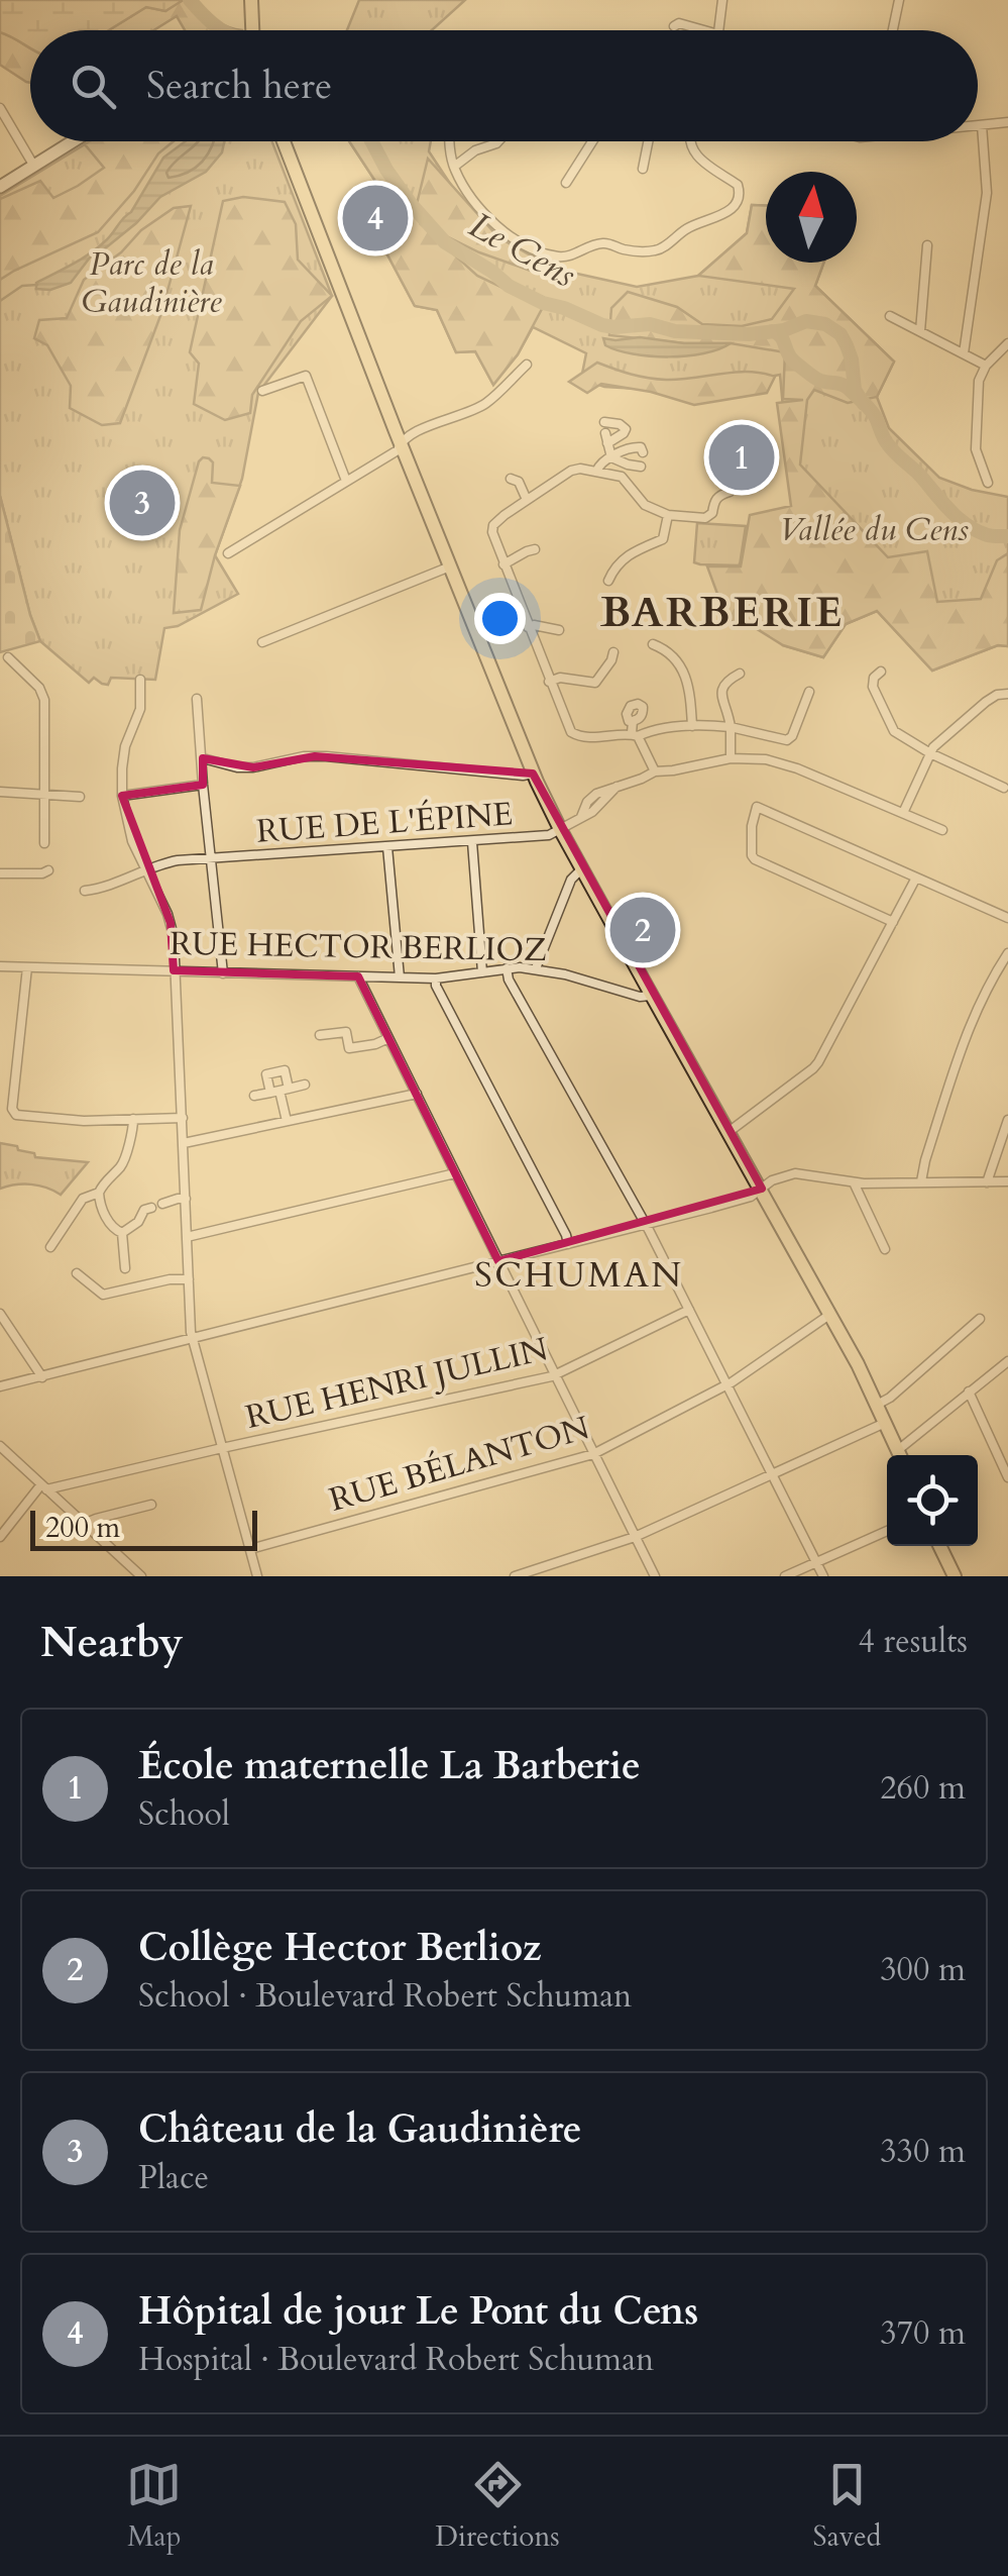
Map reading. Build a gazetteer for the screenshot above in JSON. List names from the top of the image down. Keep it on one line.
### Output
{"streets":{"street":["RUE DE L'ÉPINE","RUE HECTOR BERLIOZ","RUE HENRI JULLIN","RUE BÉLANTON"]},"districts":["BARBERIE","SCHUMAN"],"water":["Le Cens"],"parks":["Parc de la Gaudinière","Vallée du Cens"],"scale_bar":"200 m","north":"top","page":{"search":"Search here","pins":["4","1","3","2"],"scale":"200 m","heading":["Nearby","4 results"],"list":[{"mark":"1","name":"École maternelle La Barberie","note":"School","value":"260 m"},{"mark":"2","name":"Collège Hector Berlioz","note":"School · Boulevard Robert Schuman","value":"300 m"},{"mark":"3","name":"Château de la Gaudinière","note":"Place","value":"330 m"},{"mark":"4","name":"Hôpital de jour Le Pont du Cens","note":"Hospital · Boulevard Robert Schuman","value":"370 m"}],"nav":["Map","Directions","Saved"]}}
